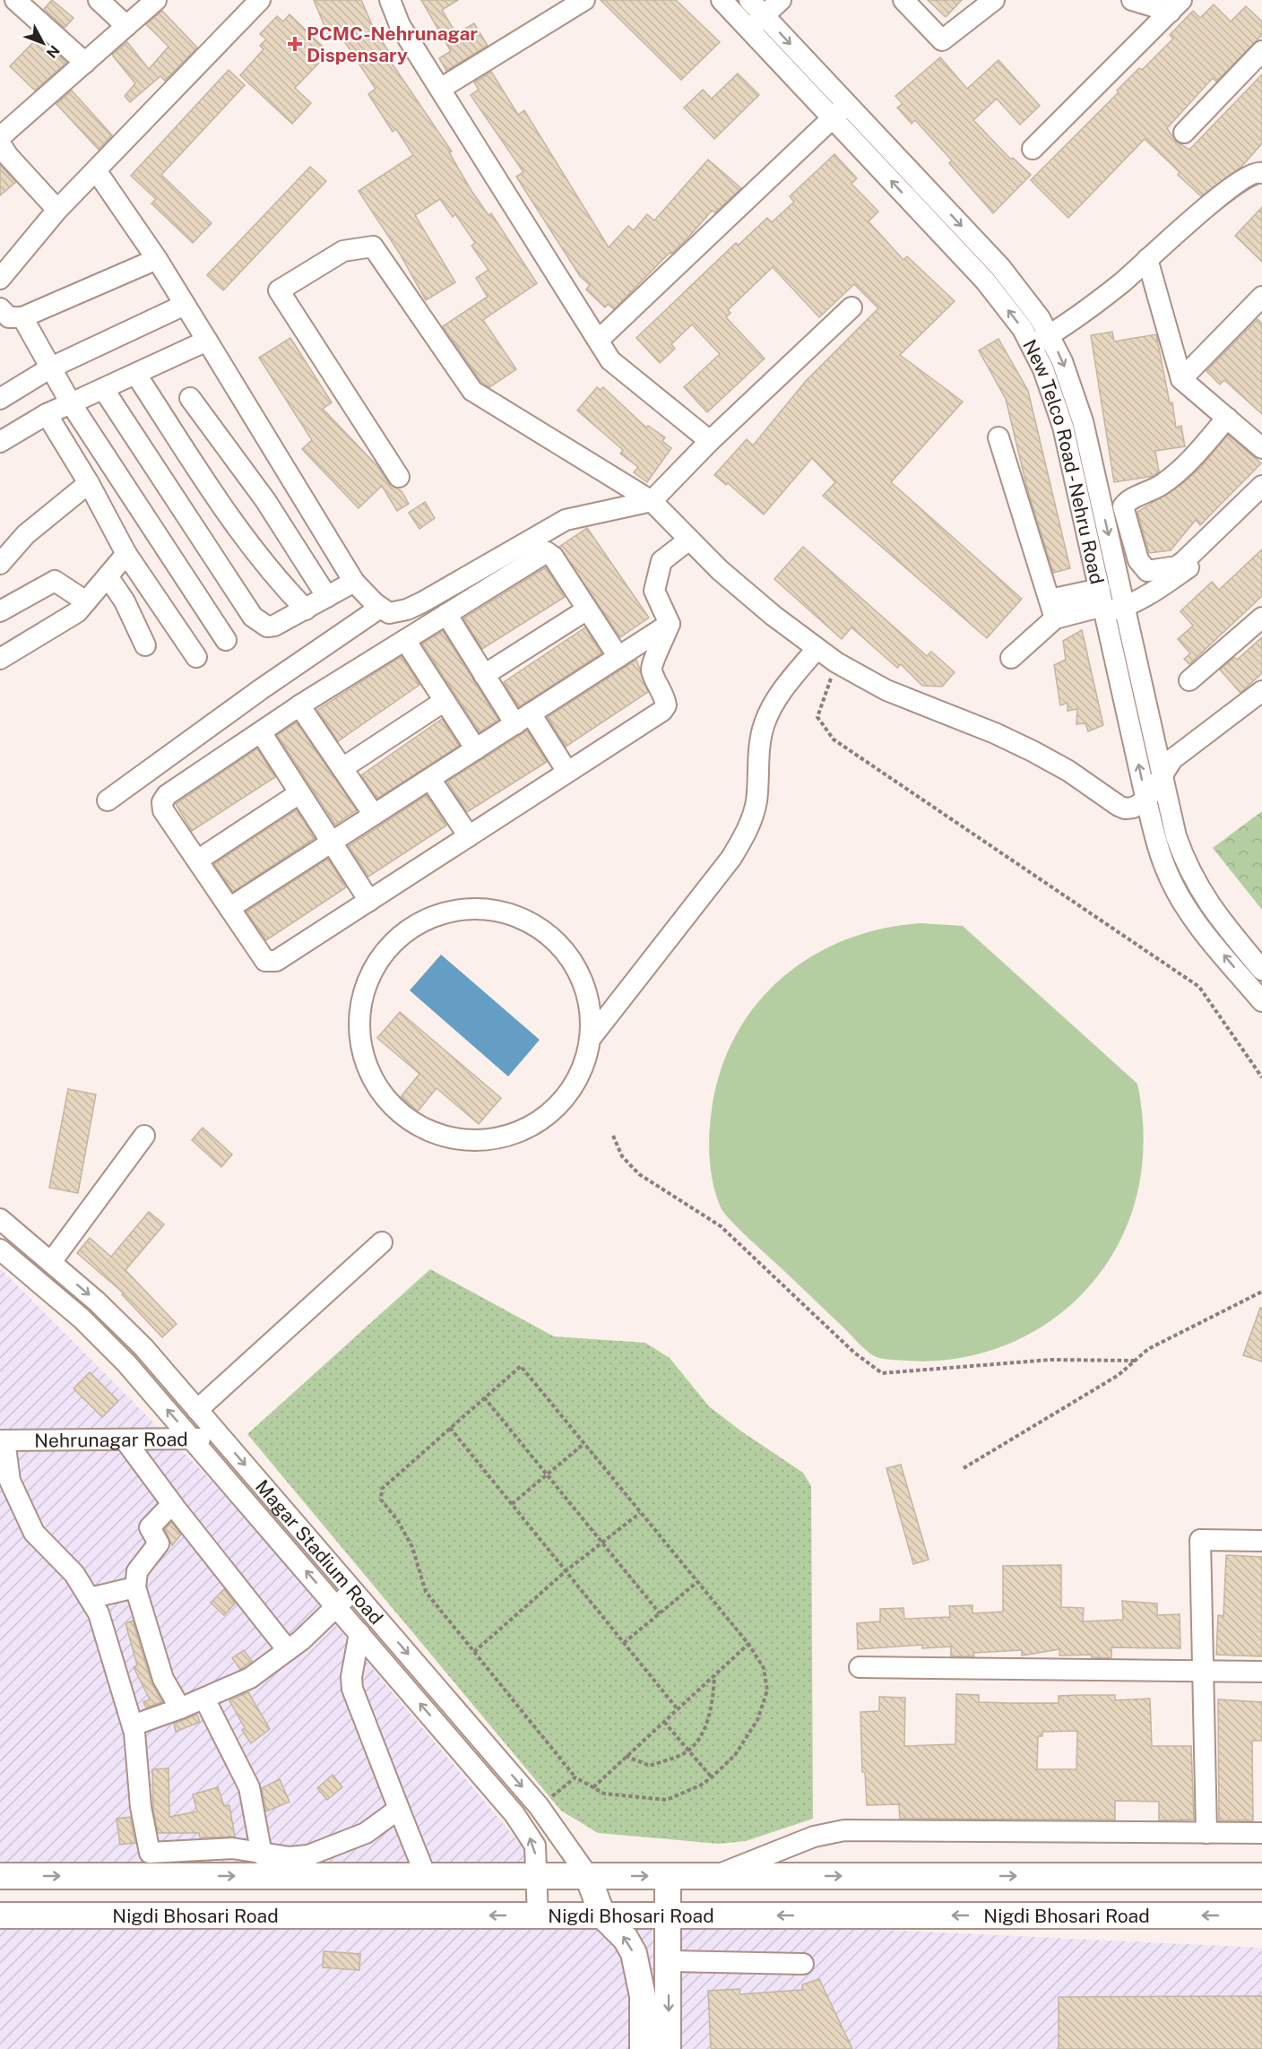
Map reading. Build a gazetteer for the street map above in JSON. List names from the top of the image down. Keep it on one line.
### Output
{"streets":{"main road":["Magar Stadium Road","Nigdi Bhosari Road"],"street":["New Telco Road - Nehru Road","Nehrunagar Road"]},"crossings":[["Nehrunagar Road","Magar Stadium Road"],["Magar Stadium Road","Nigdi Bhosari Road"]],"places":{"health":["PCMC-Nehrunagar Dispensary"]},"north":"bottom right"}
